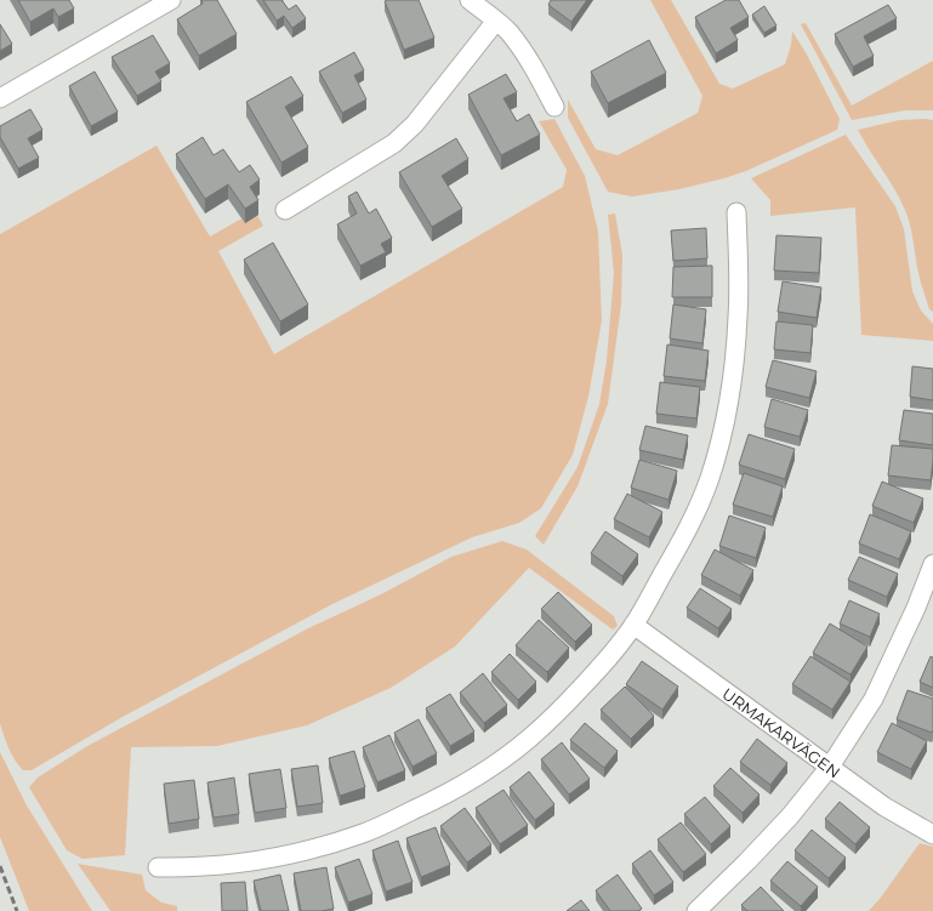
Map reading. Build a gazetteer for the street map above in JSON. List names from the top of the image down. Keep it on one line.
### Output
{"streets":{"street":["URMAKARVÄGEN"]}}
